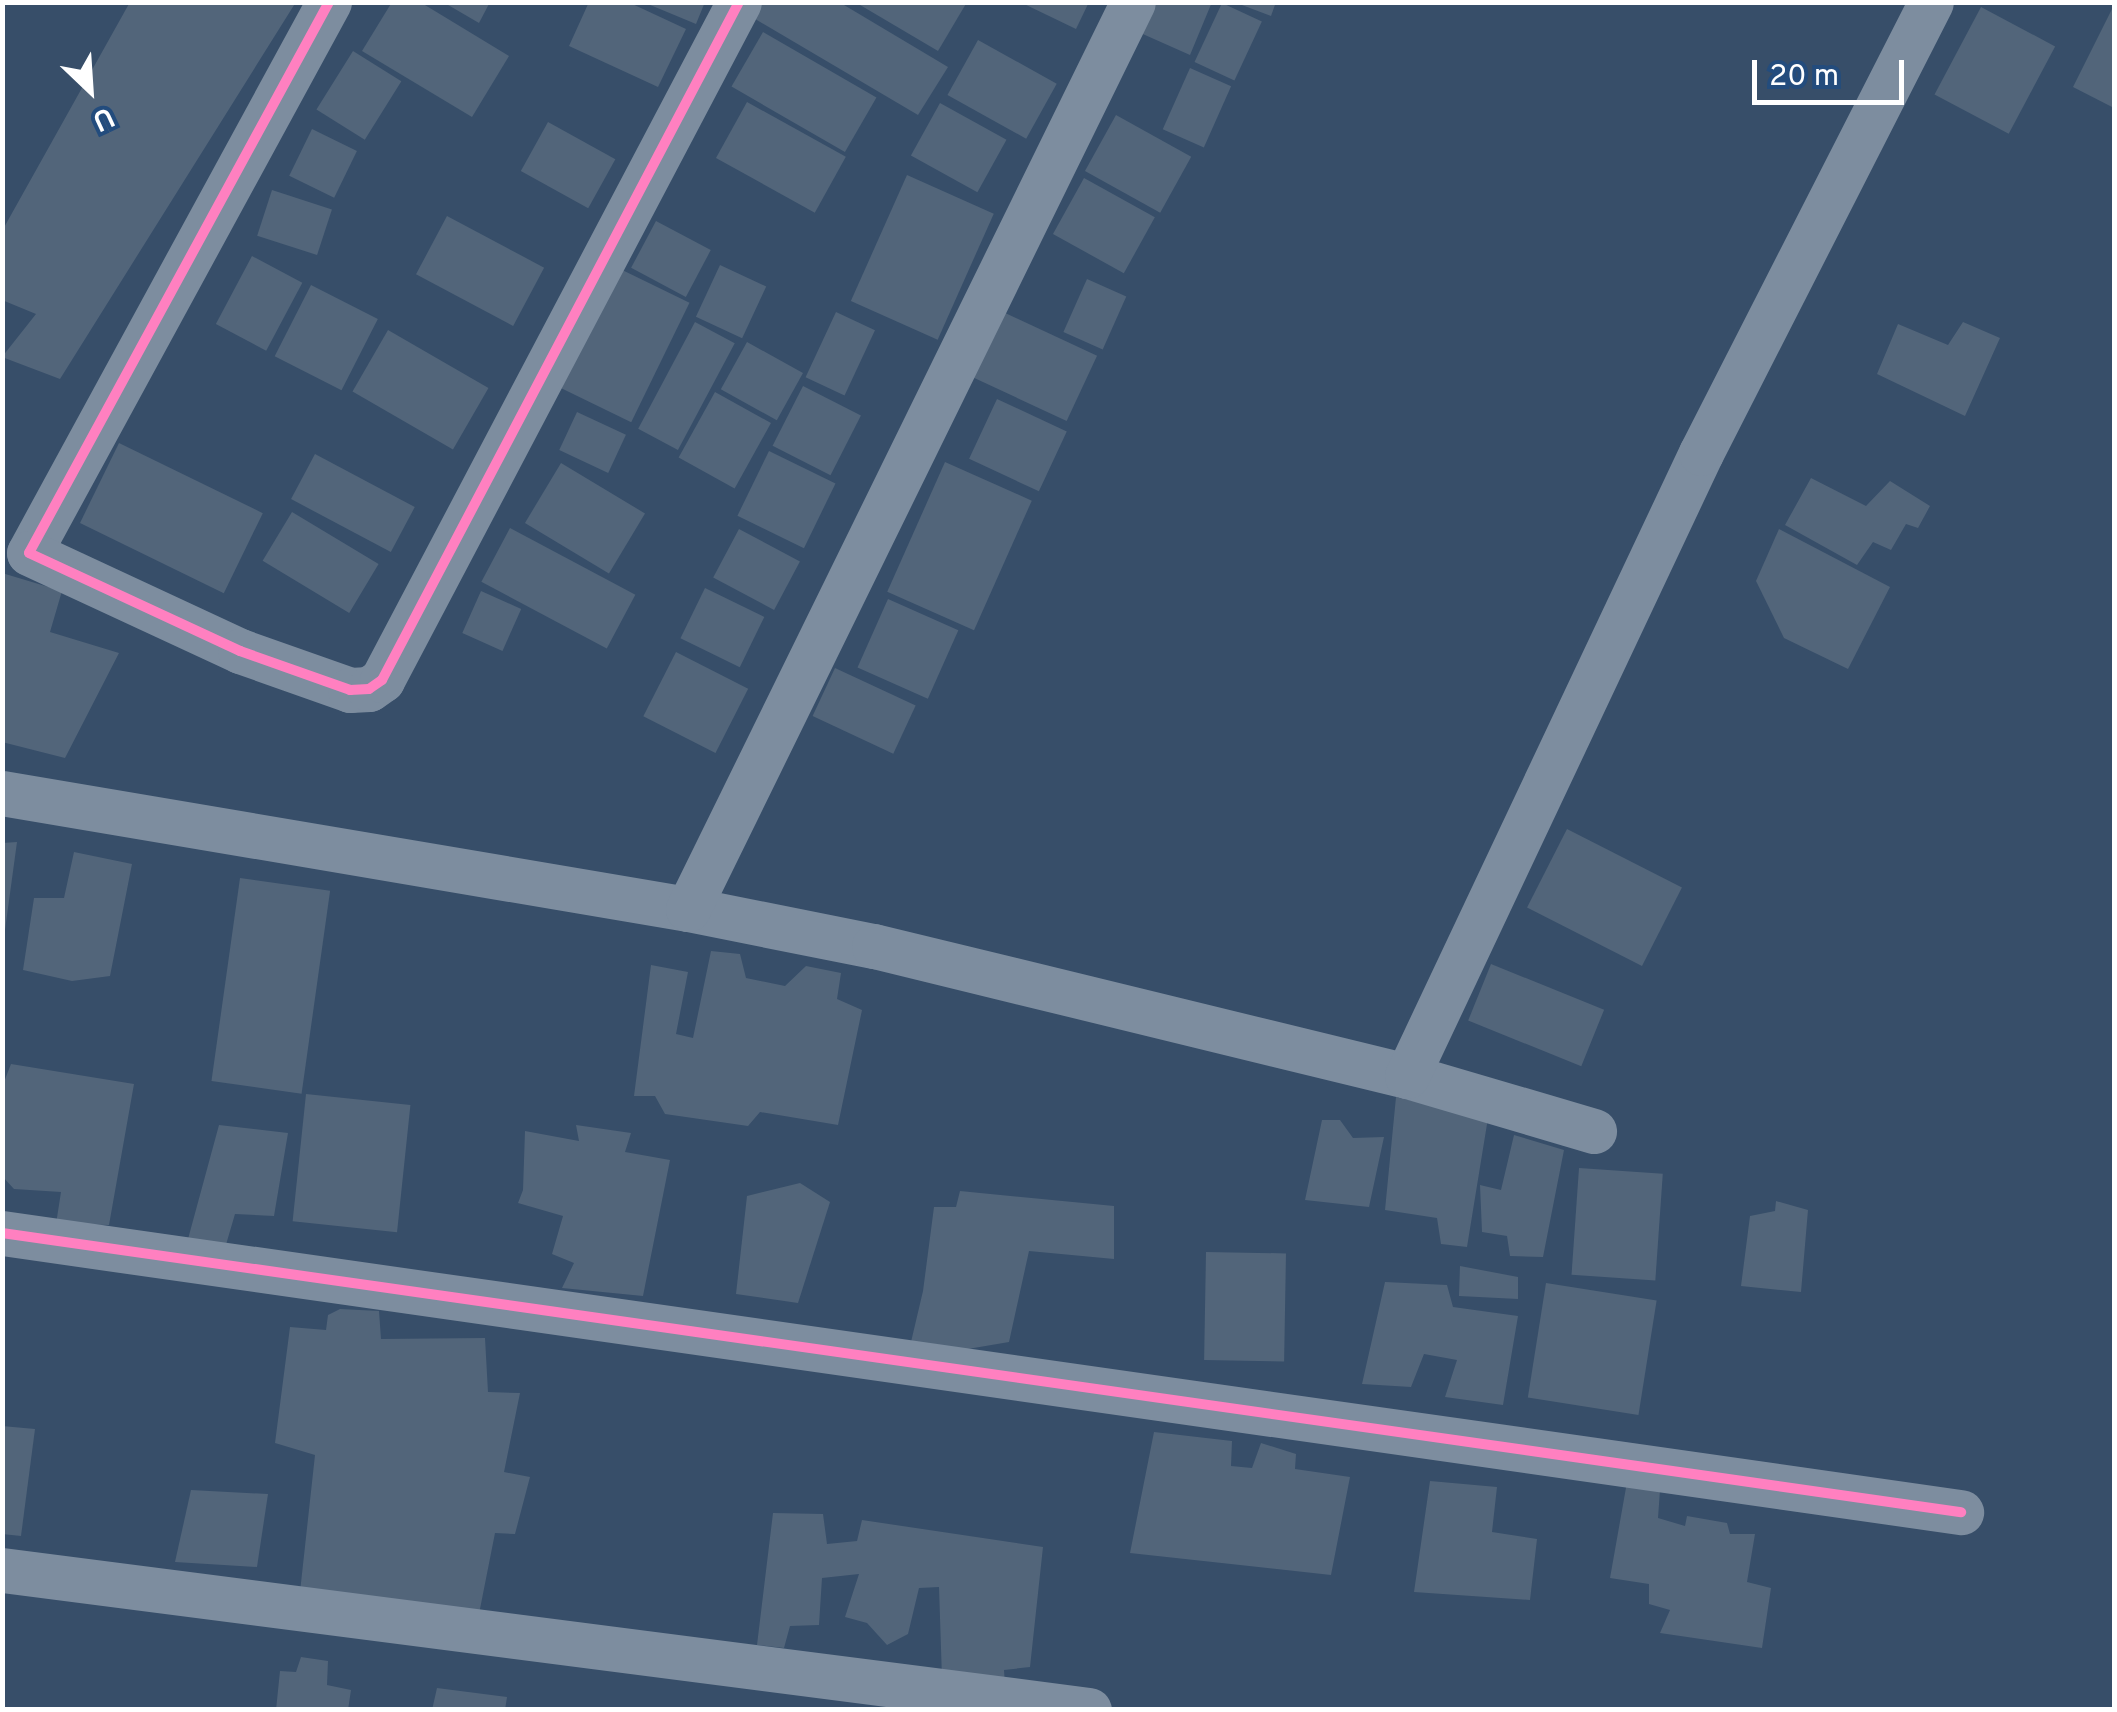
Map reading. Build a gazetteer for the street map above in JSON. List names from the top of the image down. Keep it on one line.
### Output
{"scale_bar":"20 m","north":"bottom right"}
